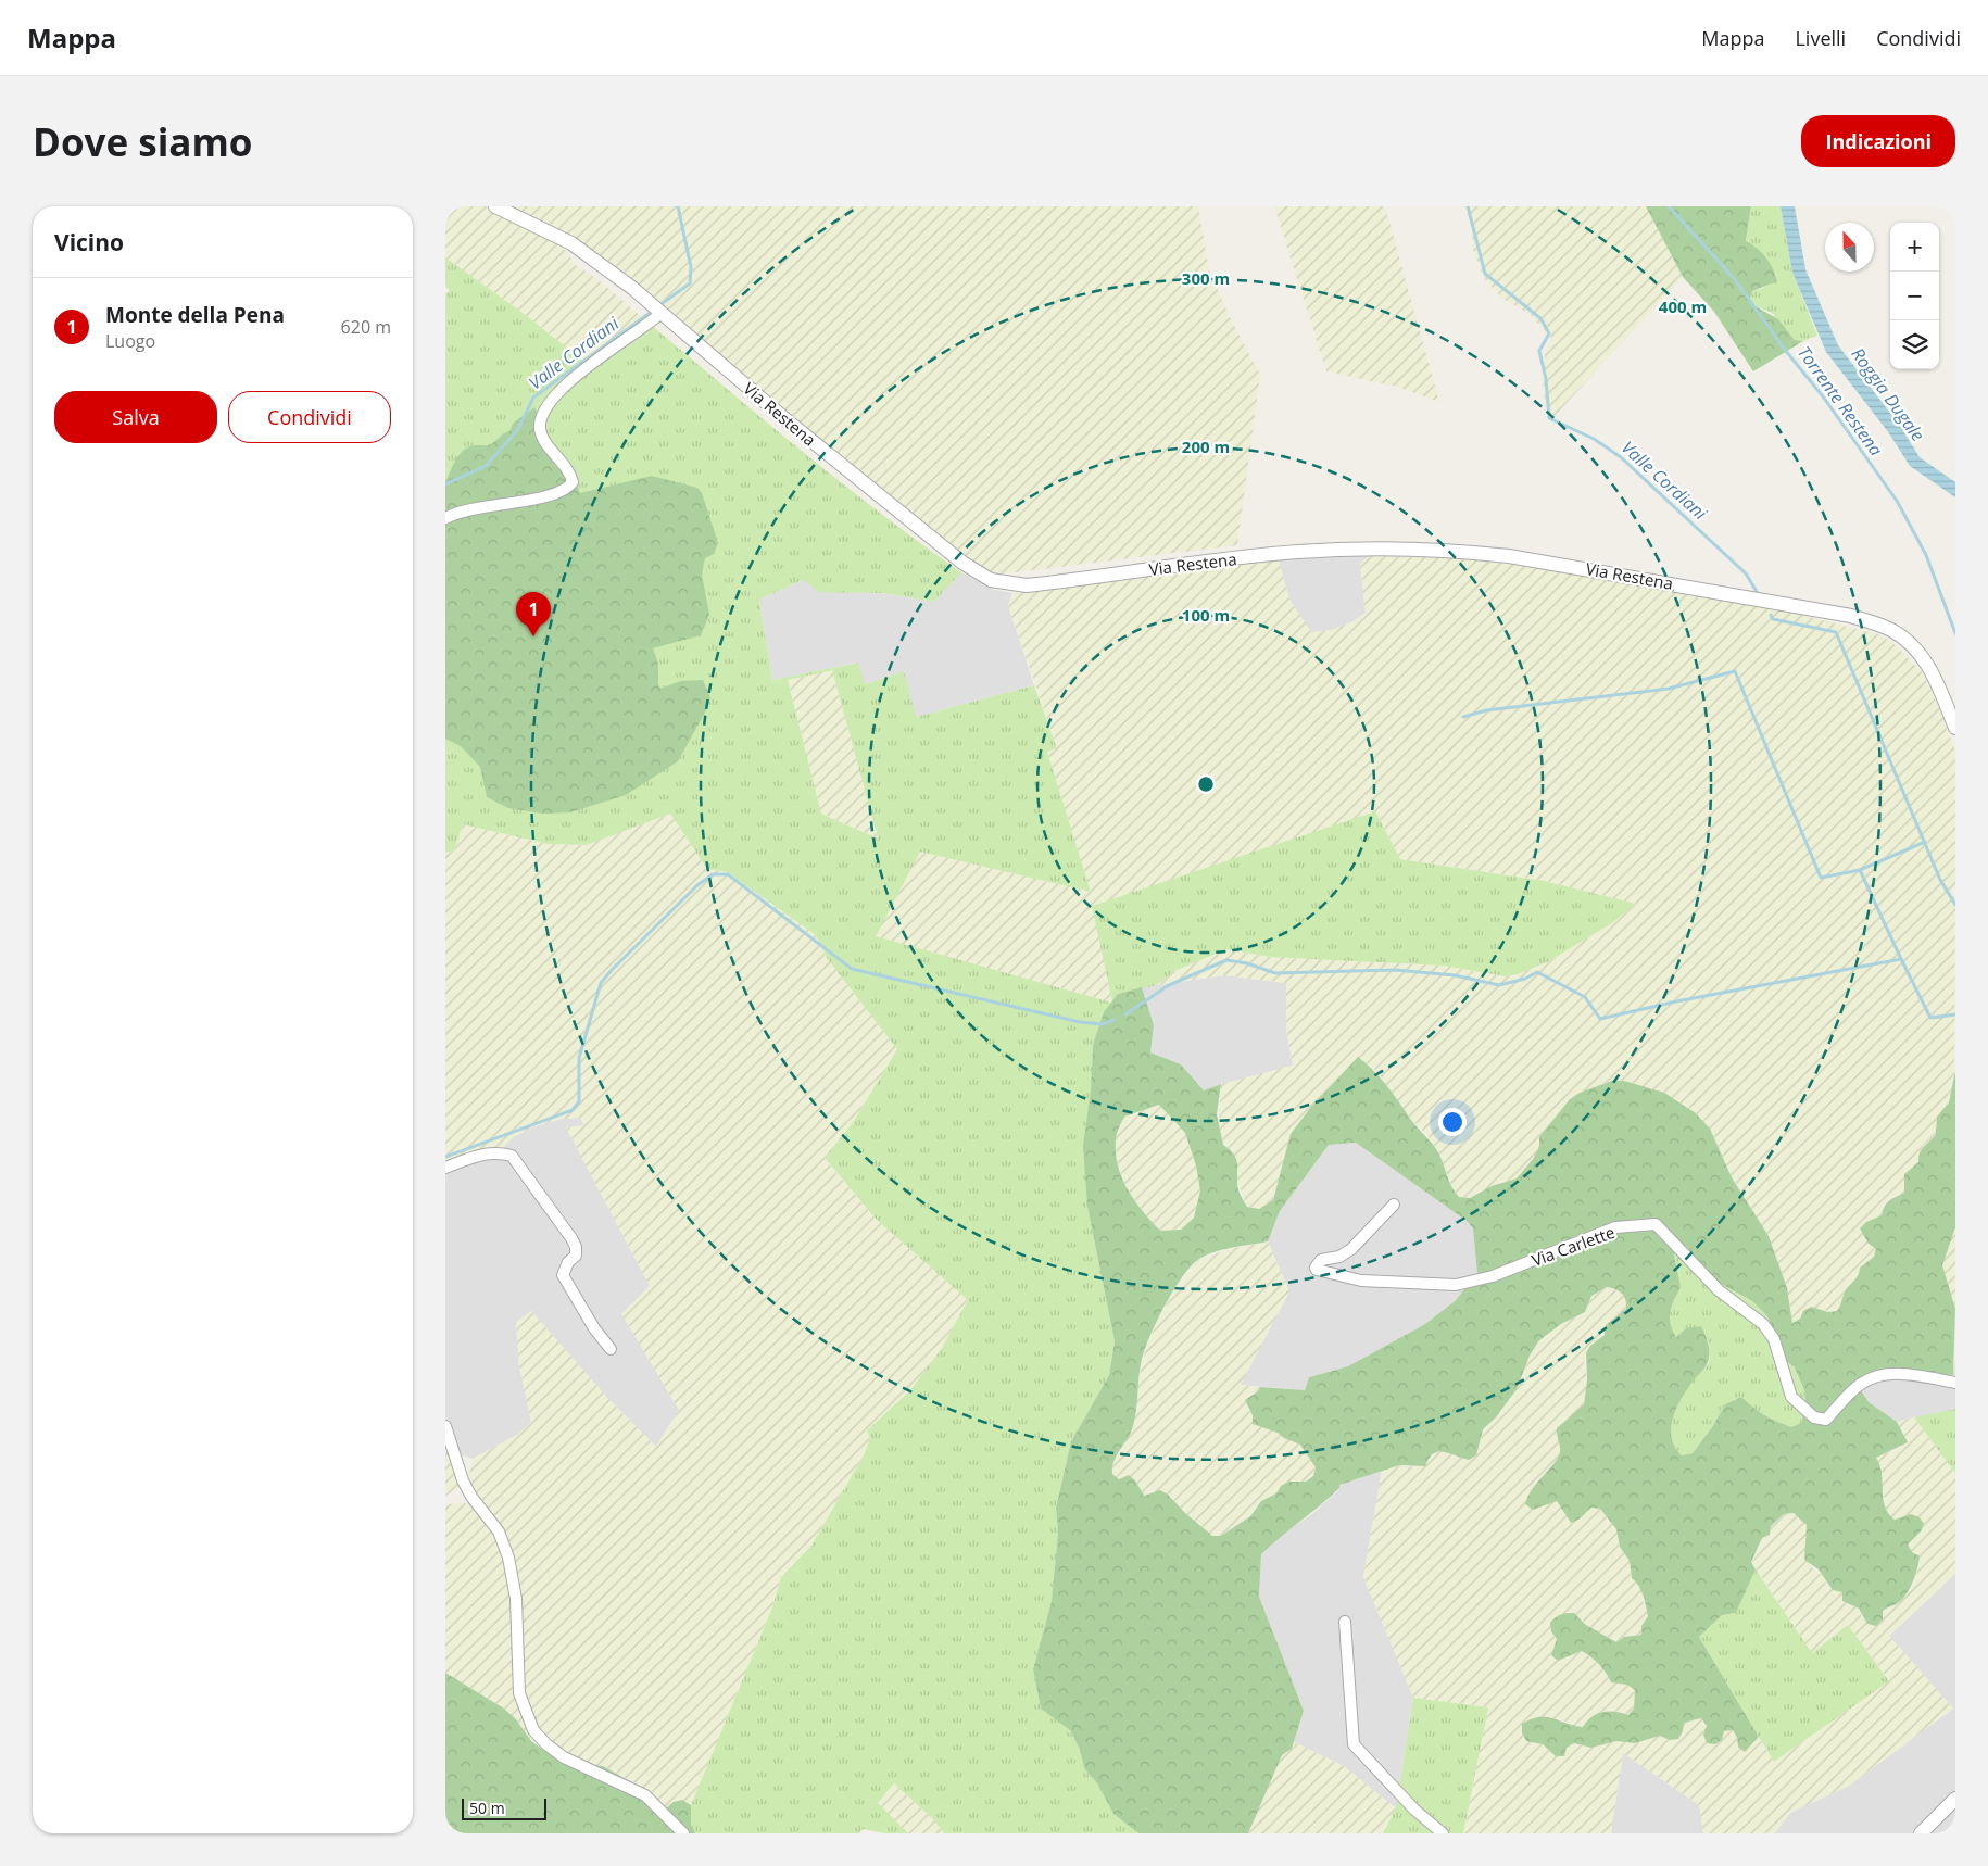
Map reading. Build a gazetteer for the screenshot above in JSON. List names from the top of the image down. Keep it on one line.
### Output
{"streets":{"street":["Via Restena","Via Carlette"]},"water":["Valle Cordiani","Roggia Dugale","Torrente Restena"],"scale_bar":"50 m","north":"top","page":{"header":"Mappa","nav":["Mappa","Livelli","Condividi"],"buttons":["Indicazioni",["Salva","Condividi"]],"title":"Dove siamo","heading":"Vicino","map_buttons":["+","−"],"list":[{"mark":"1","name":"Monte della Pena","note":"Luogo","value":"620 m"}],"pins":"1","scale":"50 m"},"rings":["300 m","400 m","200 m","100 m"]}
